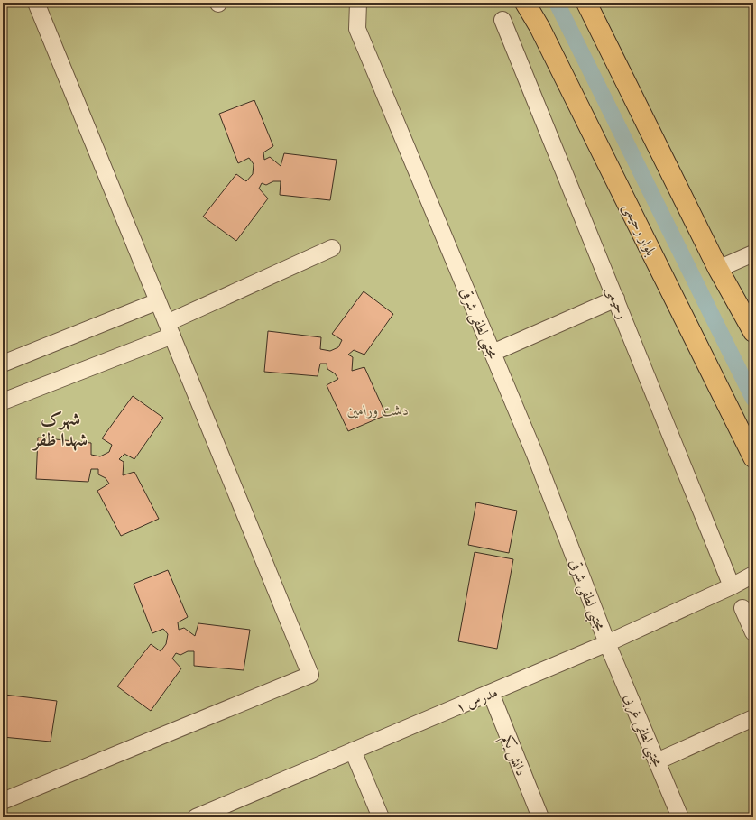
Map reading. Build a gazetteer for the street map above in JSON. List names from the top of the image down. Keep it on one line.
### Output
{"streets":{"main road":["بلوار رحیمی"],"street":["رحیمی","مجتبی لطفی شرقی","مدرس ۱","مجتبی لطفی غربی","دانش یکم"]},"crossings":[["رحیمی","مدرس ۱"],["مجتبی لطفی شرقی","مدرس ۱"],["مجتبی لطفی شرقی","مجتبی لطفی غربی"],["مدرس ۱","مجتبی لطفی غربی"],["مدرس ۱","دانش یکم"]],"districts":["شهرک شهدا ظفر"],"parks":["دشت ورامین"]}
